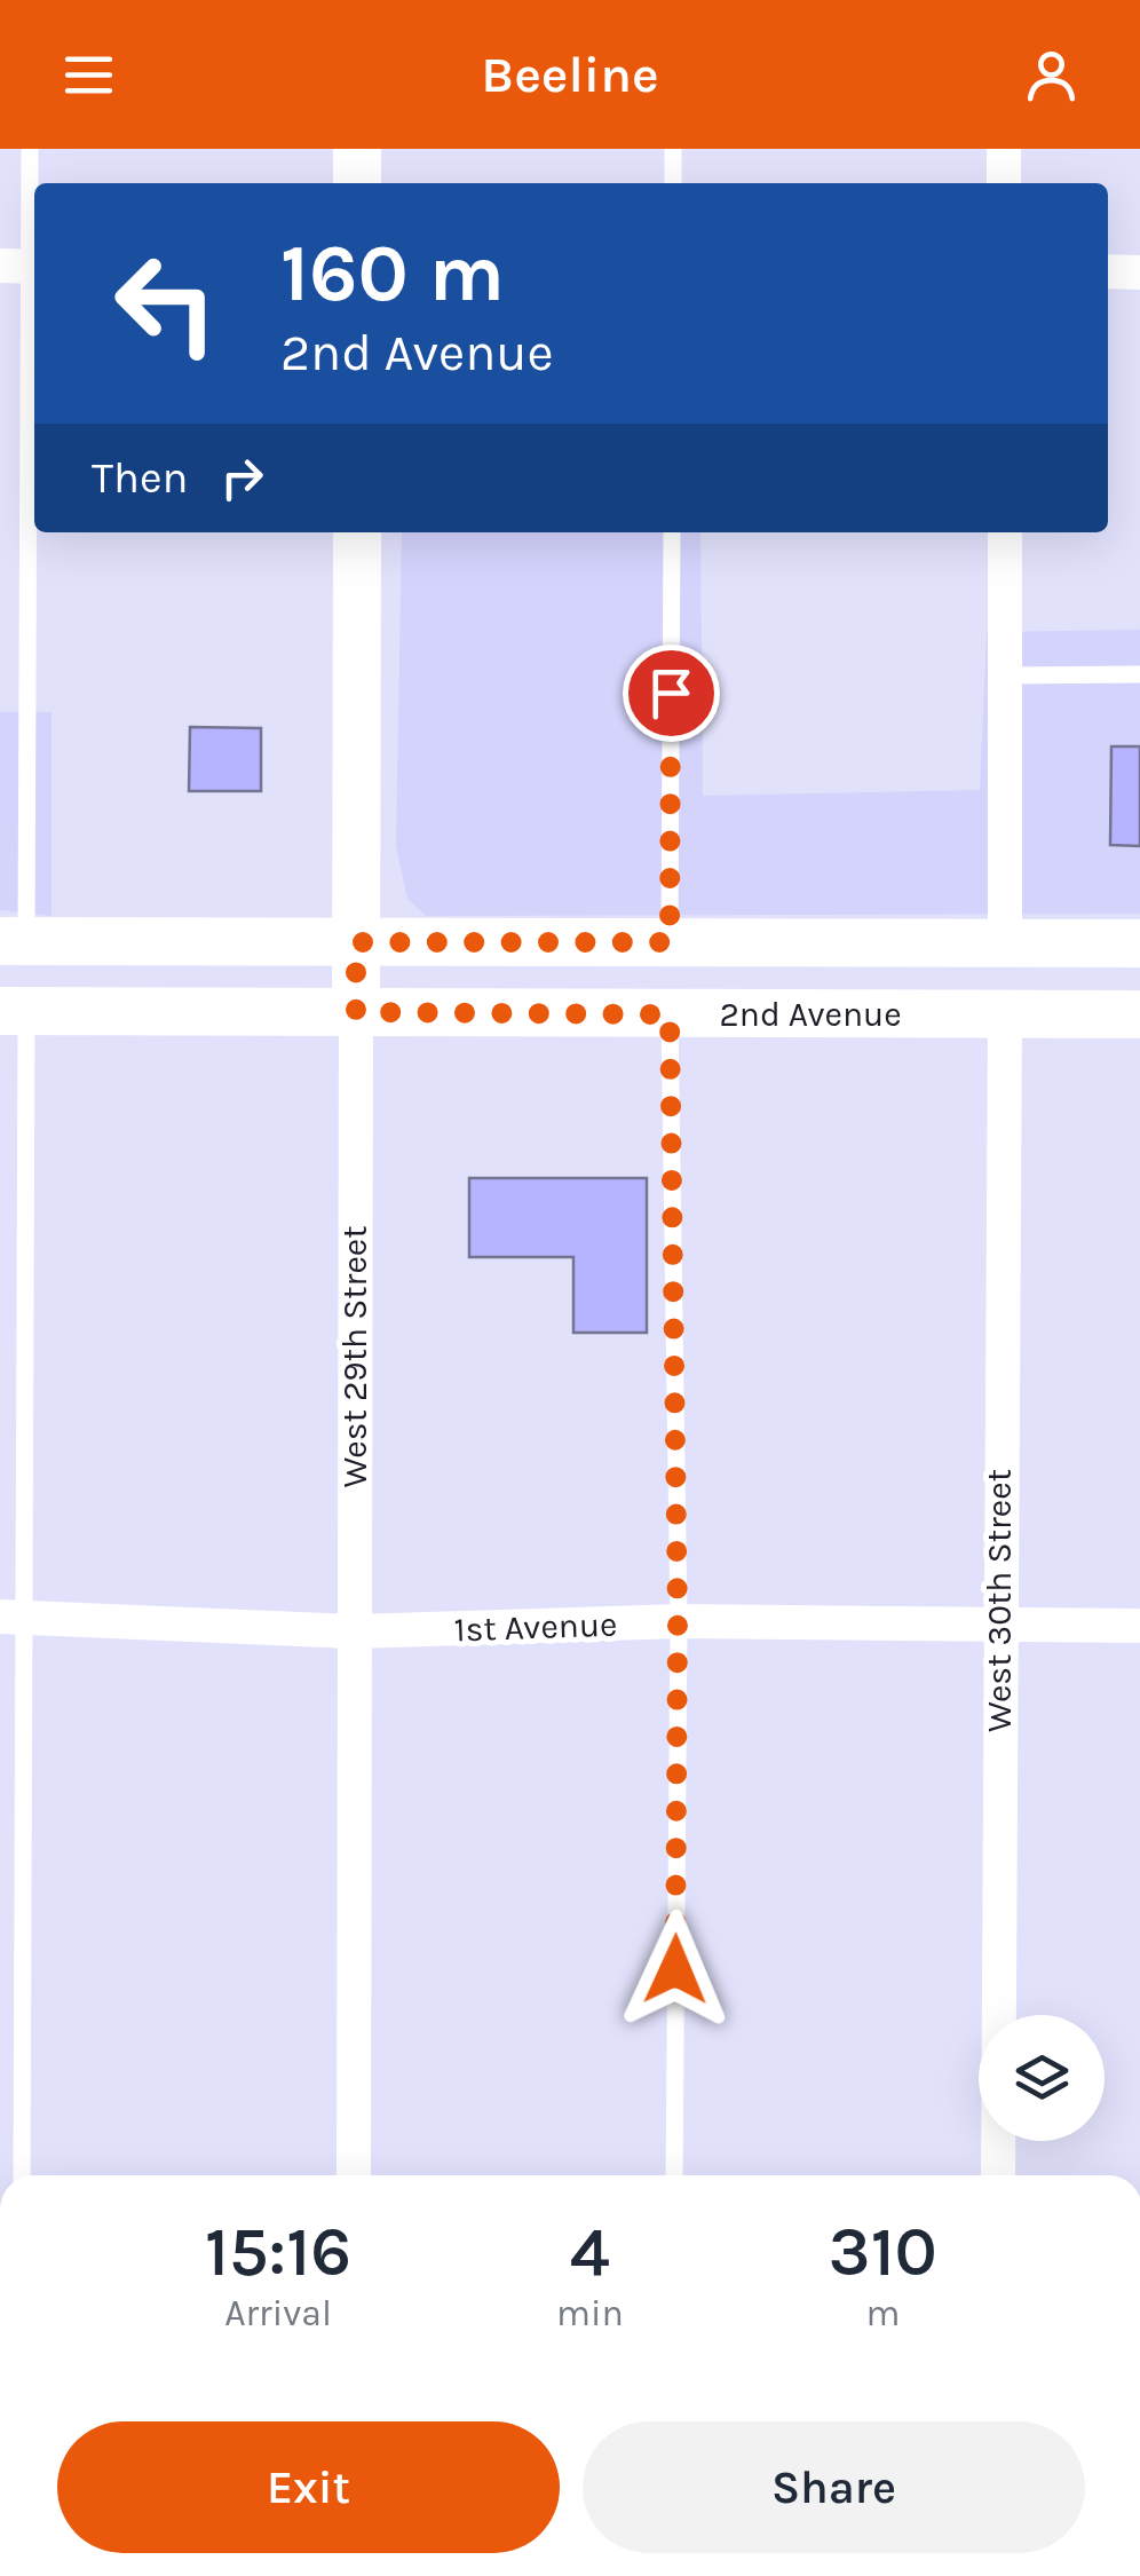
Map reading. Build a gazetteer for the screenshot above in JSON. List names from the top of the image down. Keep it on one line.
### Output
{"streets":{"main road":["2nd Avenue","West 29th Street"],"street":["West 30th Street","1st Avenue"]},"crossings":[["2nd Avenue","West 29th Street"],["2nd Avenue","West 30th Street"],["West 29th Street","1st Avenue"],["West 30th Street","1st Avenue"]],"page":{"header":"Beeline","turn":["160 m","2nd Avenue"],"then":"Then","eta":["15:16","Arrival","4","min","310","m"],"buttons":["Exit","Share"]}}
